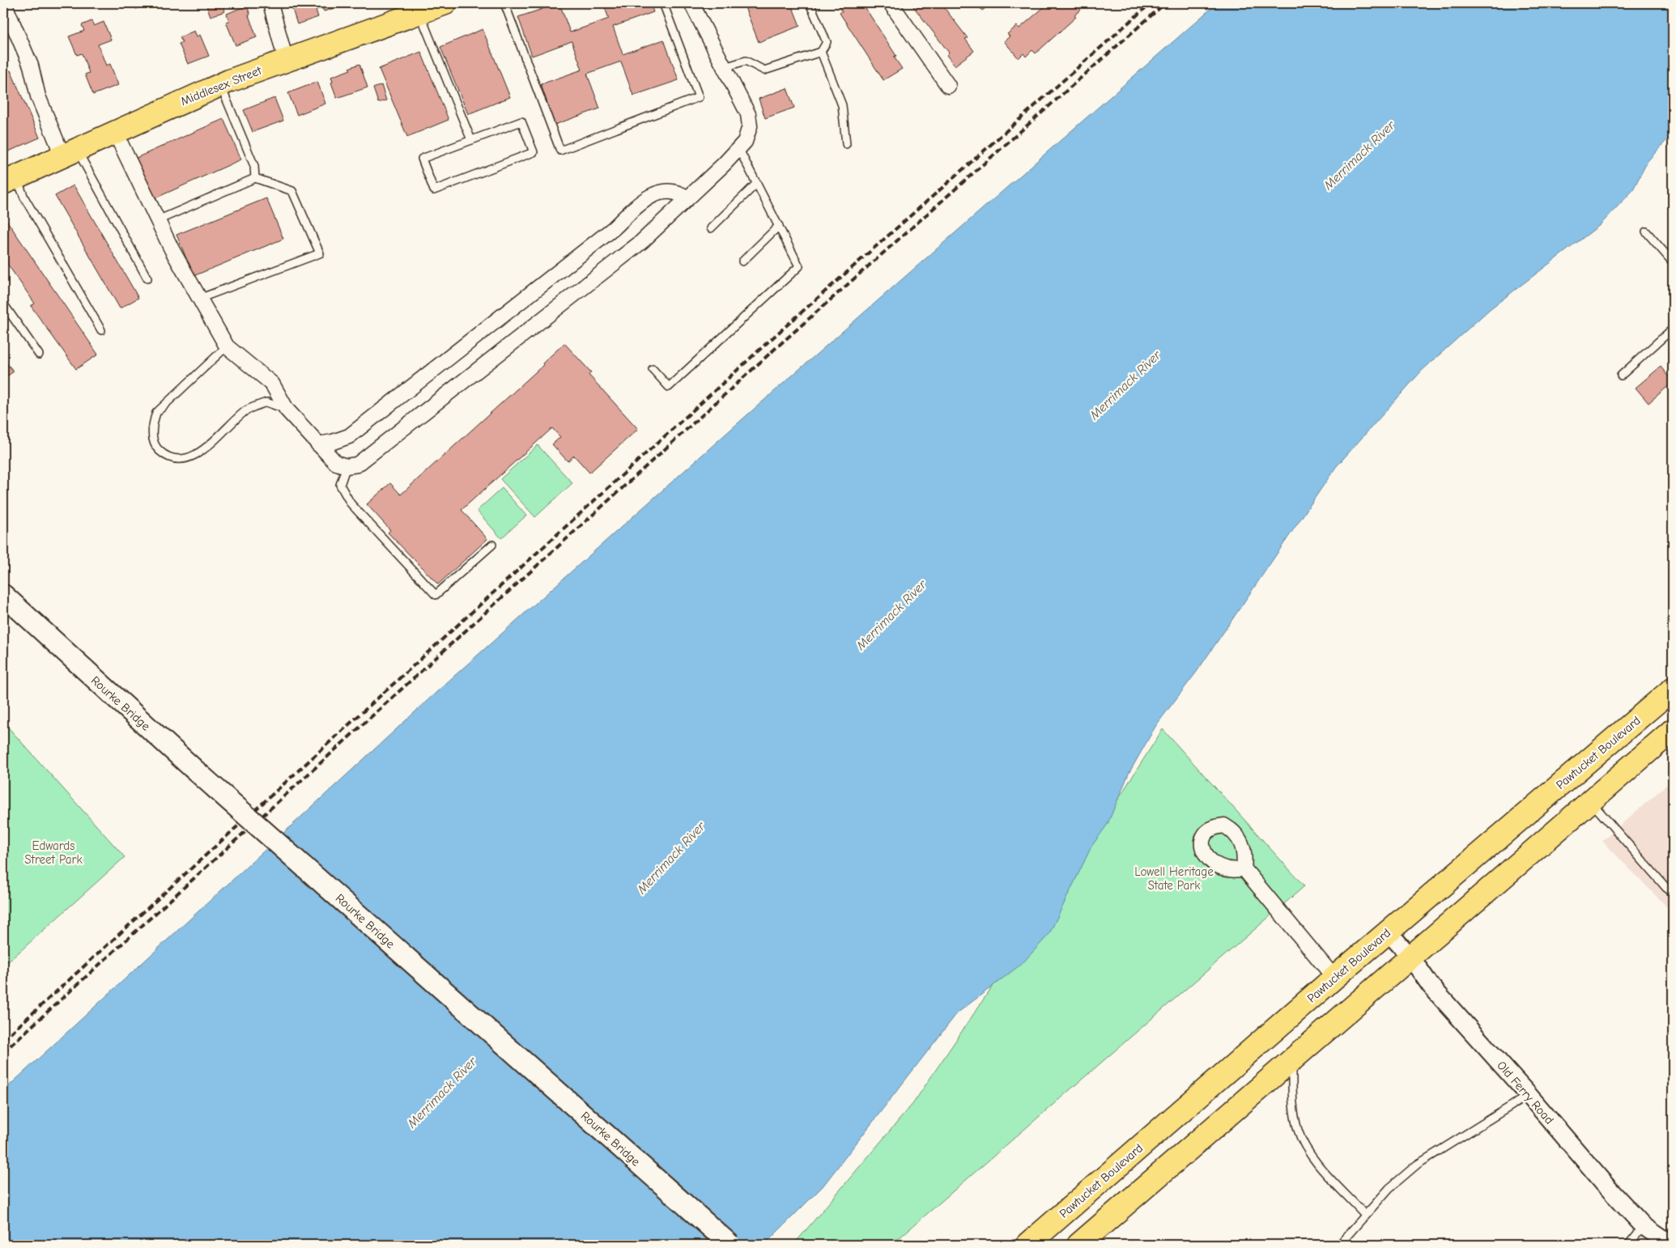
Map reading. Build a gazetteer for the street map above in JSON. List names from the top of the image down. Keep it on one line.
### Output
{"streets":{"main road":["Middlesex Street","Rourke Bridge","Pawtucket Boulevard"],"street":["Old Ferry Road"]},"crossings":[["Pawtucket Boulevard","Old Ferry Road"]],"water":["Merrimack River"],"parks":["Edwards Street Park","Lowell Heritage State Park"]}
